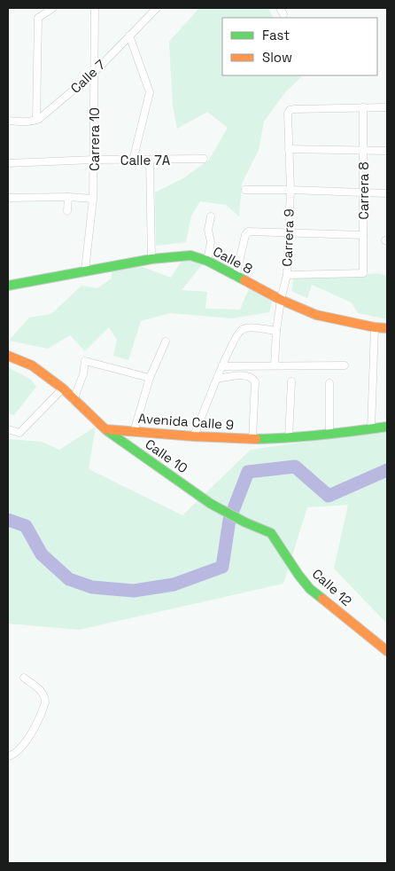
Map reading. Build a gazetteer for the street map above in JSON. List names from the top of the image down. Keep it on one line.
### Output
{"streets":{"street":["Calle 7","Carrera 10","Calle 7A","Carrera 8","Carrera 9","Calle 8","Avenida Calle 9","Calle 10","Calle 12"]},"crossings":[["Calle 7","Carrera 10"],["Carrera 10","Calle 7A"],["Carrera 10","Calle 8"],["Carrera 8","Carrera 9"],["Carrera 9","Calle 8"],["Avenida Calle 9","Calle 10"],["Calle 10","Calle 12"]],"legend":["Fast","Slow"]}
